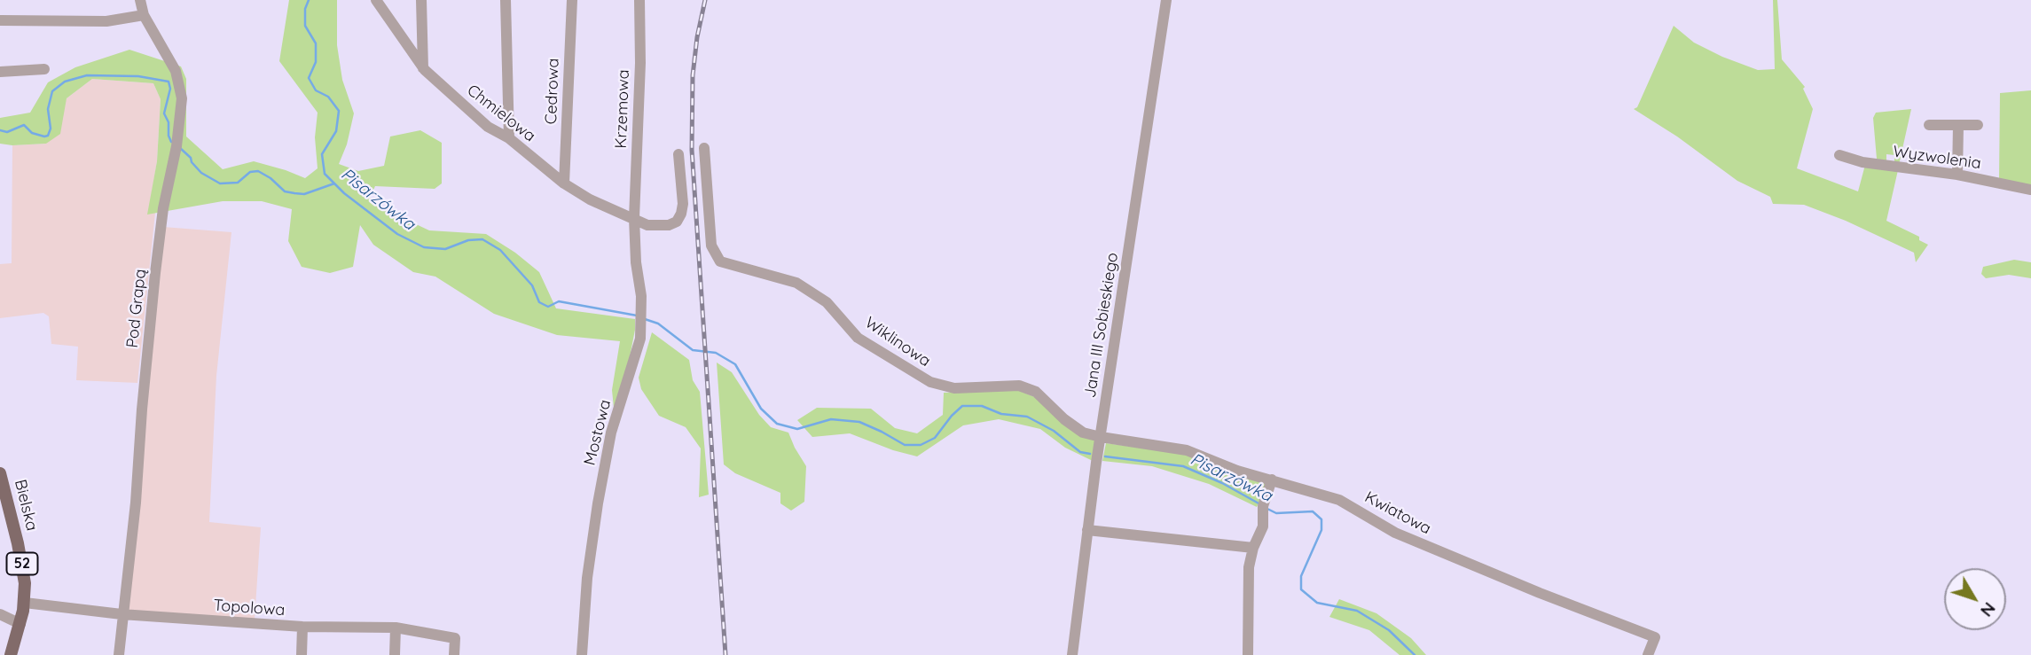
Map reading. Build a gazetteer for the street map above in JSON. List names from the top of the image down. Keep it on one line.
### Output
{"streets":{"main road":["Bielska","52"],"street":["Cedrowa","Krzemowa","Chmielowa","Wyzwolenia","Pod Grapą","Jana III Sobieskiego","Wiklinowa","Mostowa","Kwiatowa","Topolowa"]},"crossings":[["Cedrowa","Chmielowa"],["Krzemowa","Chmielowa"],["Krzemowa","Mostowa"],["Chmielowa","Mostowa"],["Pod Grapą","Topolowa"],["Jana III Sobieskiego","Wiklinowa"],["Jana III Sobieskiego","Kwiatowa"],["Wiklinowa","Kwiatowa"],["Bielska","Topolowa"]],"water":["Pisarzówka"],"north":"bottom right"}
